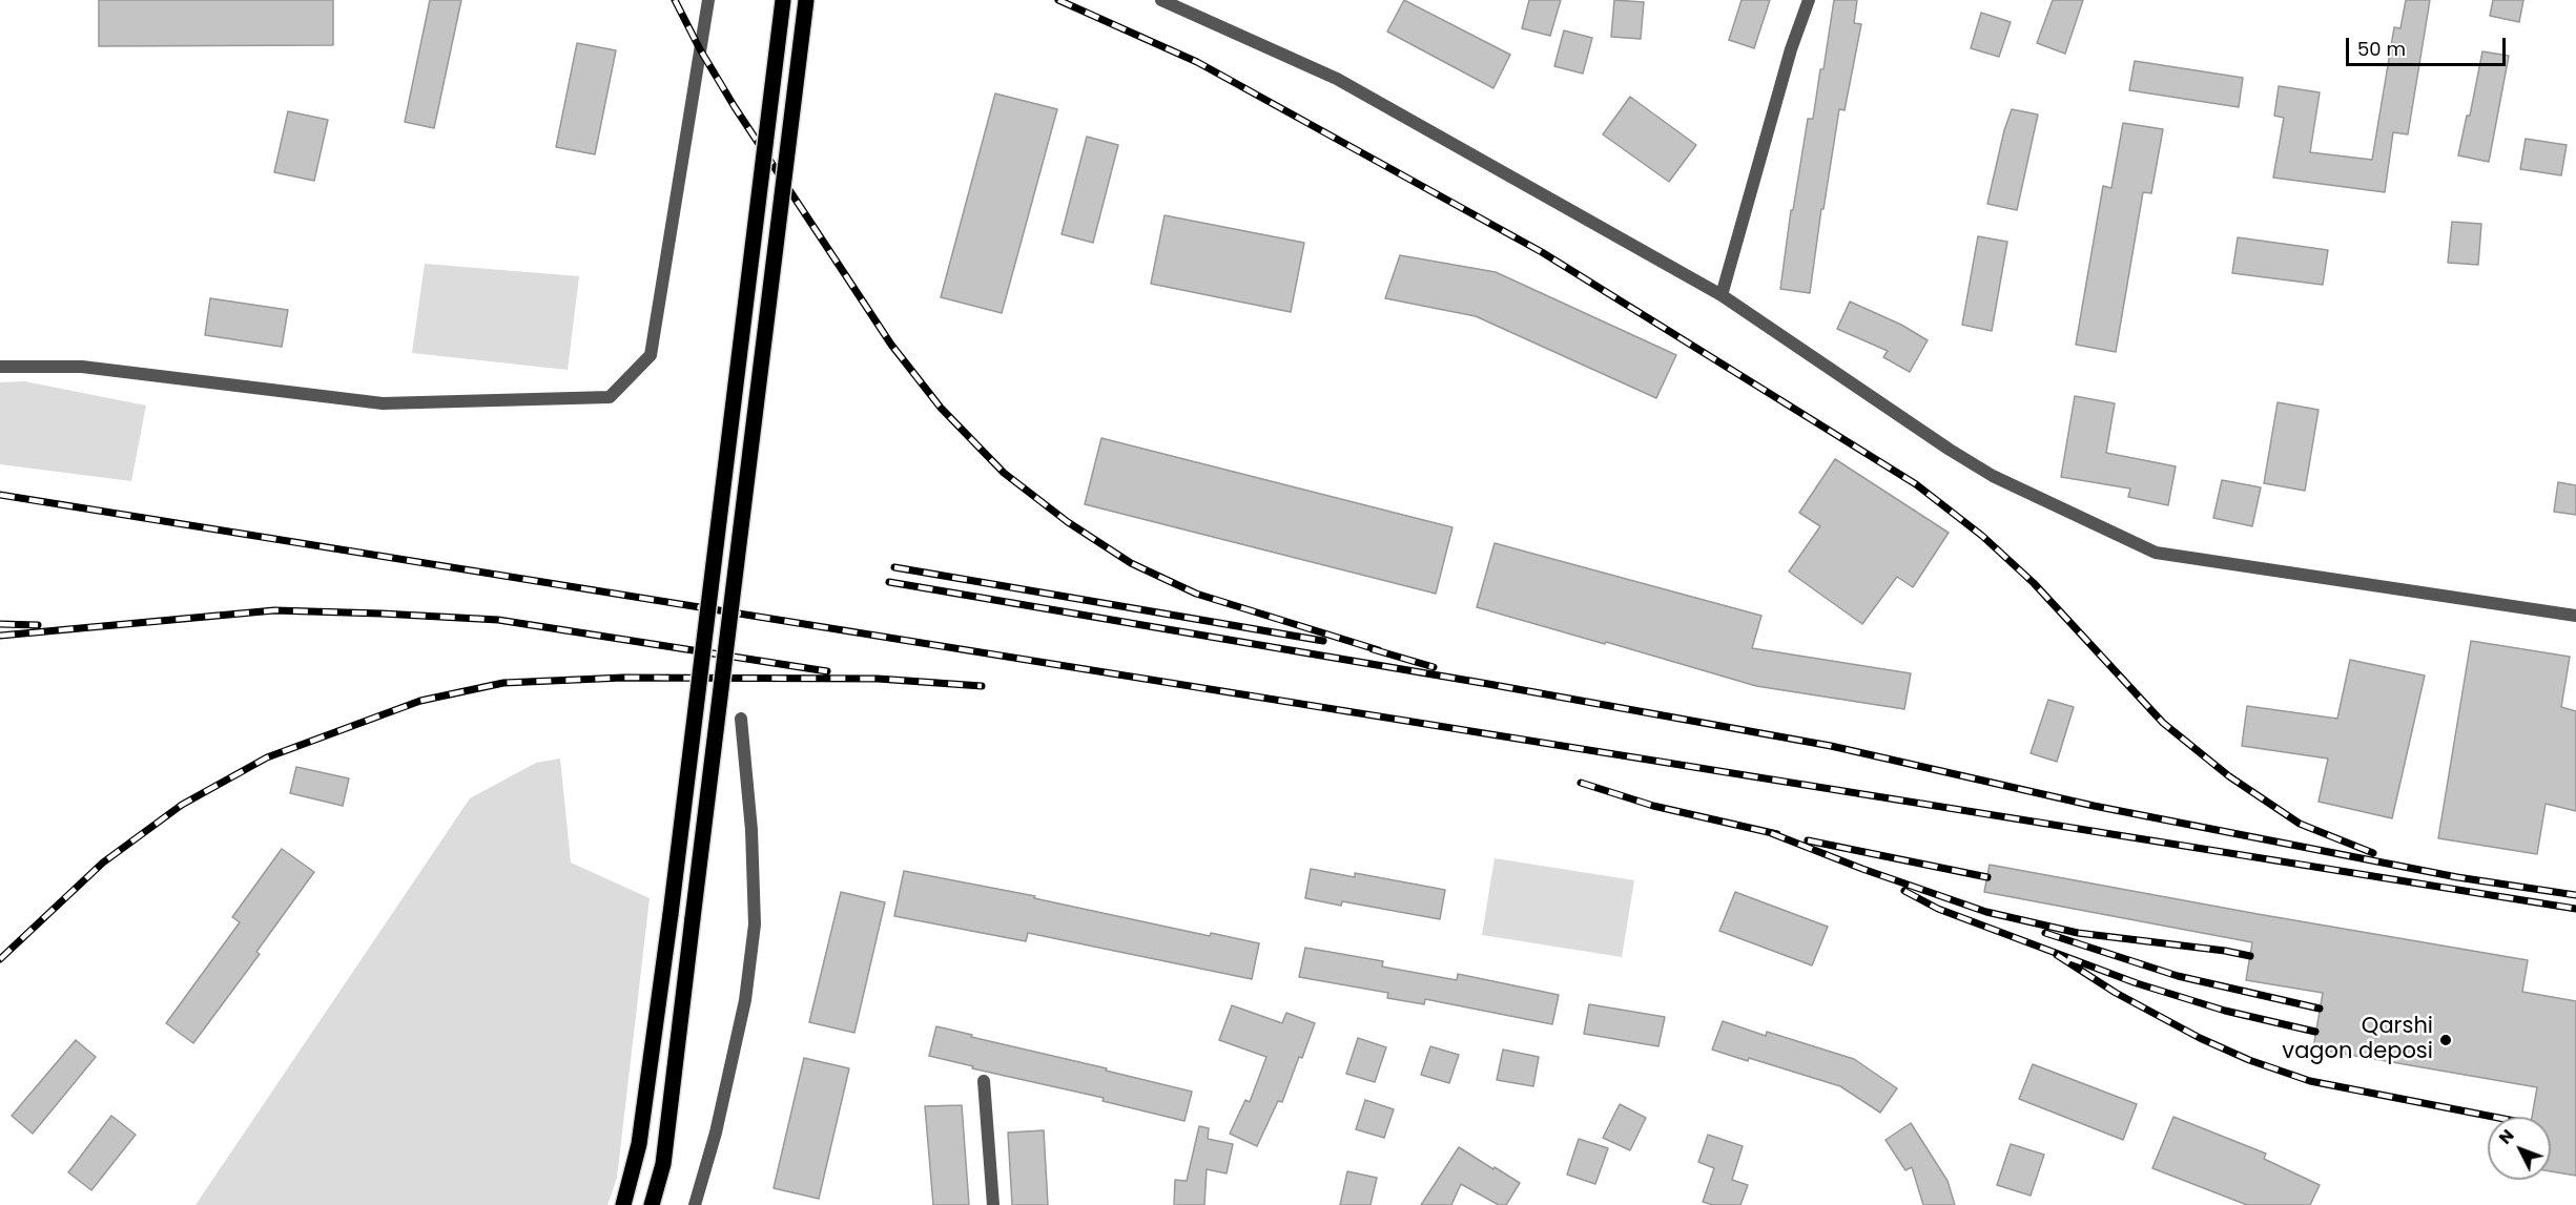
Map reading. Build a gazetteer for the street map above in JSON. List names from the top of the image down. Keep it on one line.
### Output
{"places":["Qarshi vagon deposi"],"scale_bar":"50 m","north":"top left"}
